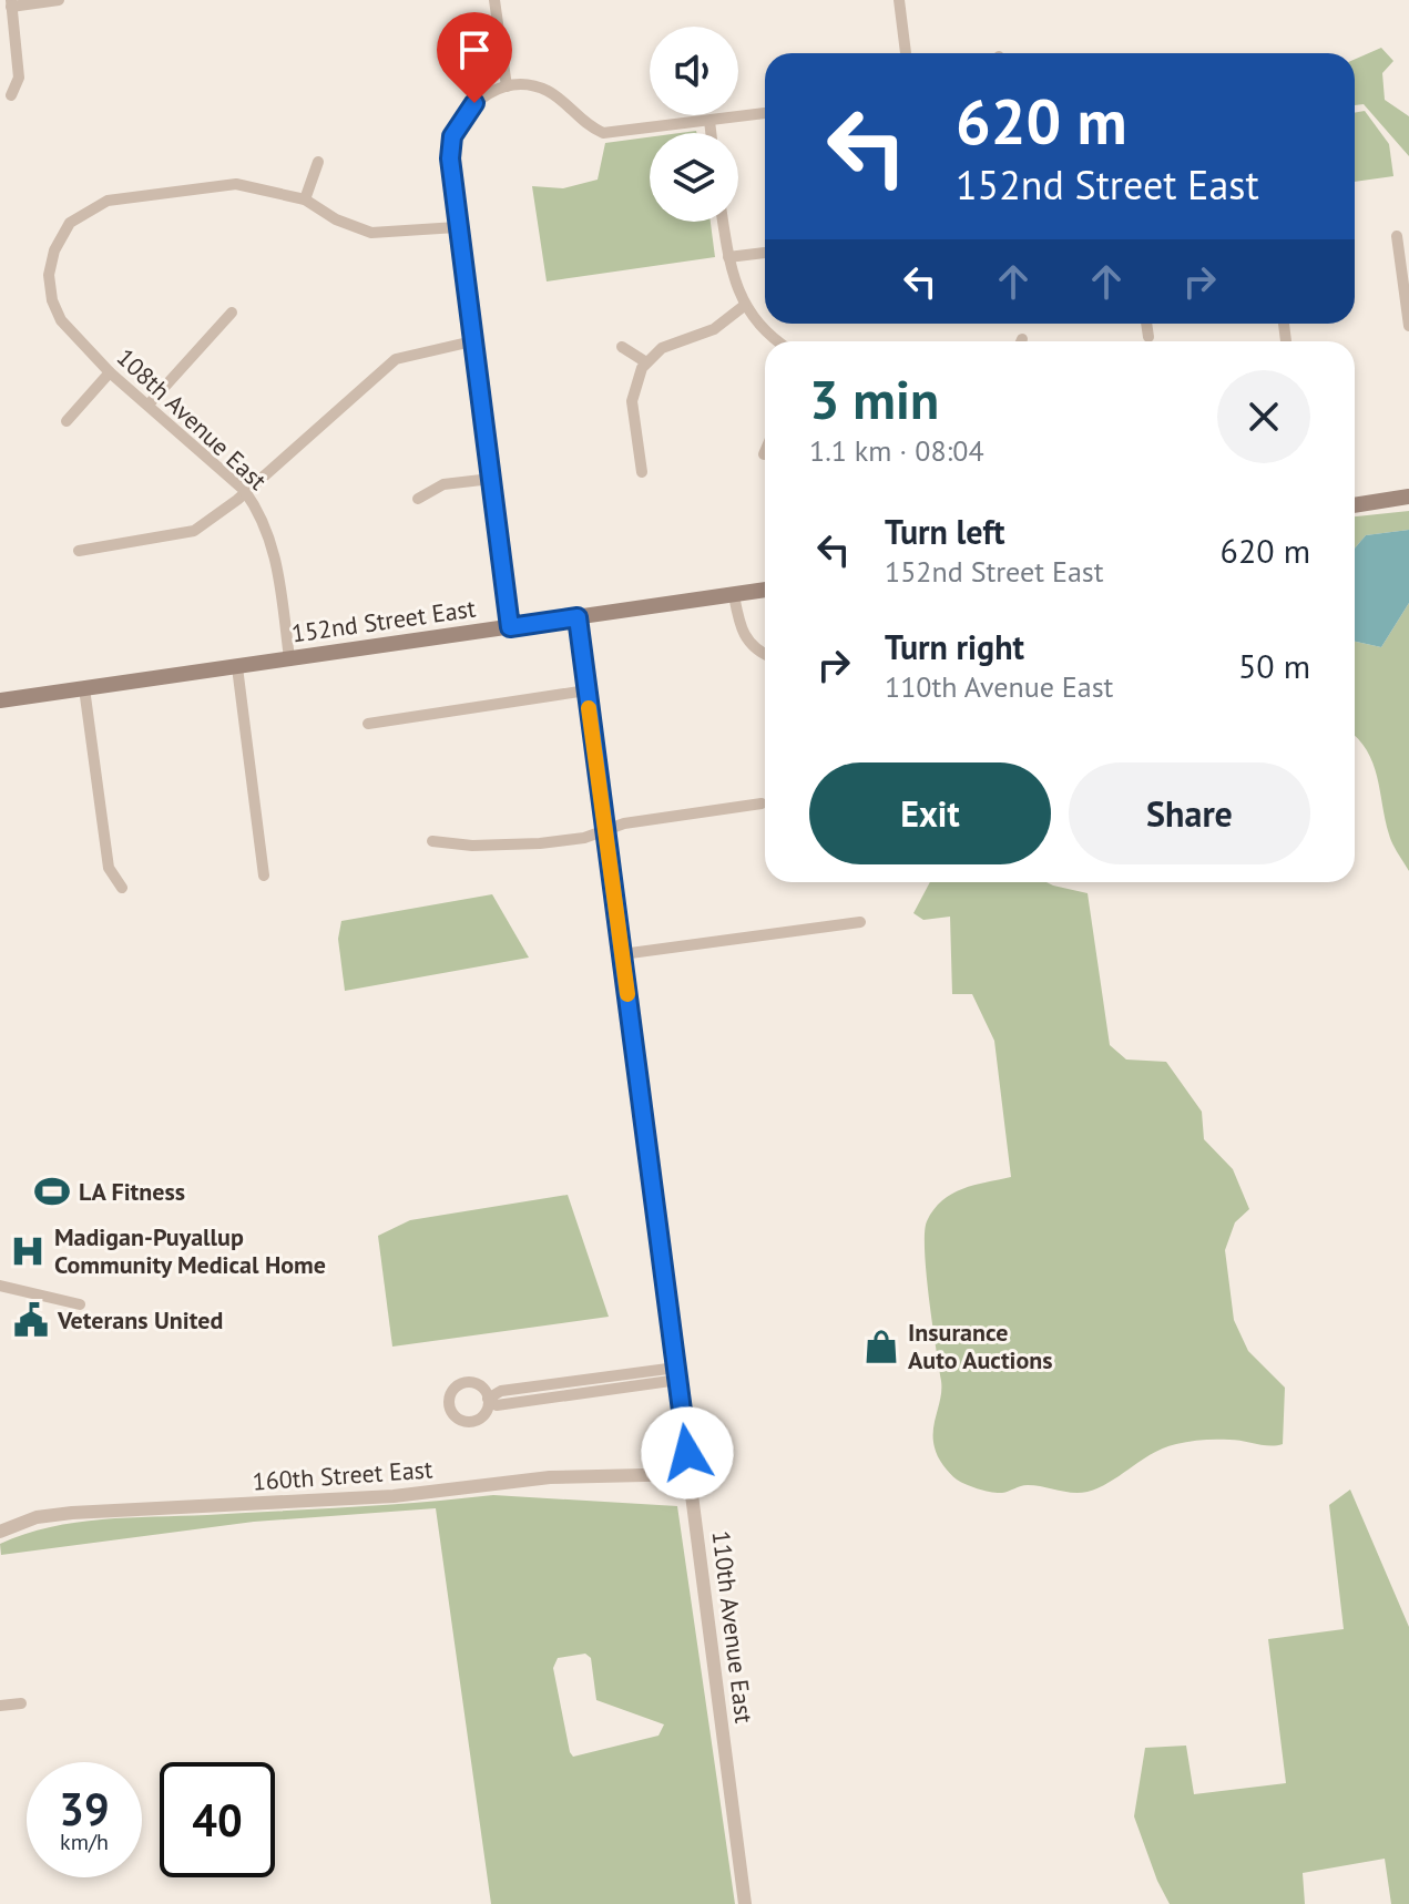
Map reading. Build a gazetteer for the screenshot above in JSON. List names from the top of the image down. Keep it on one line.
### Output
{"streets":{"main road":["152nd Street East"],"street":["108th Avenue East","160th Street East","110th Avenue East"]},"crossings":[["108th Avenue East","152nd Street East"],["152nd Street East","110th Avenue East"],["160th Street East","110th Avenue East"]],"places":{"sports":["LA Fitness"],"hospital":["Madigan-Puyallup Community Medical Home"],"public building":["Veterans United"],"shop":["Insurance Auto Auctions"]},"page":{"turn":["620 m","152nd Street East"],"heading":["3 min","1.1 km · 08:04"],"list":[{"name":"Turn left","note":"152nd Street East","value":"620 m"},{"name":"Turn right","note":"110th Avenue East","value":"50 m"}],"buttons":["Exit","Share"],"speed":"39 km/h","limit":"40"}}
